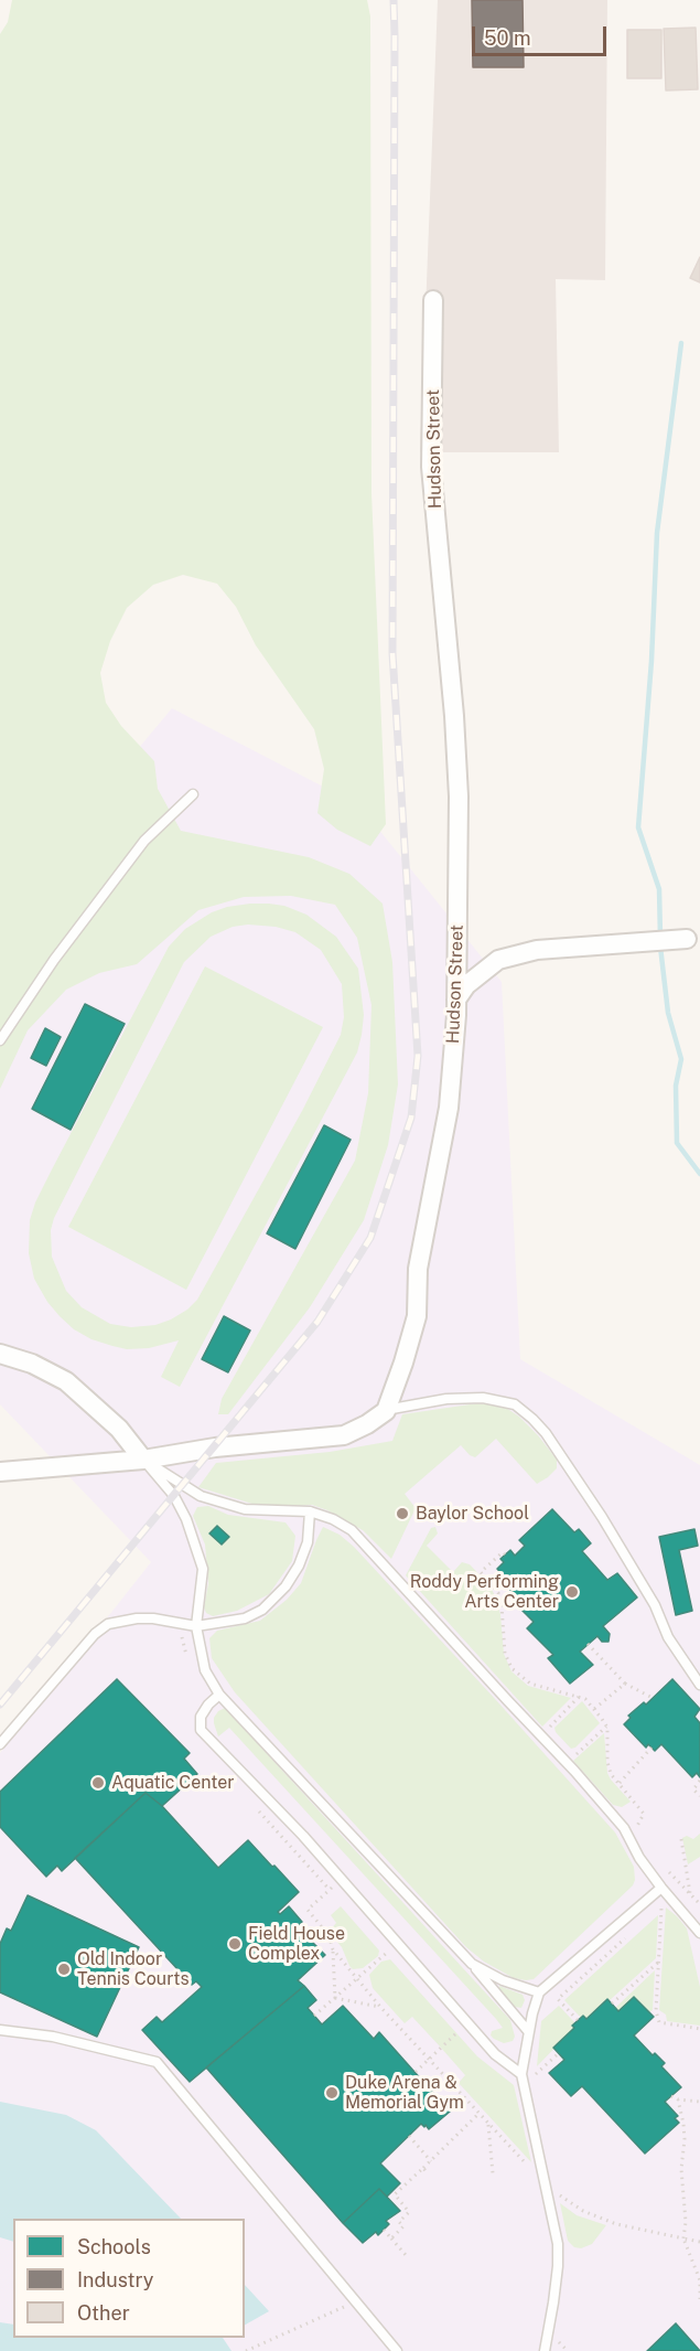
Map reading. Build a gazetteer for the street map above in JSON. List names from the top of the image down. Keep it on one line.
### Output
{"streets":{"street":["Hudson Street"]},"places":["Baylor School","Roddy Performing Arts Center","Aquatic Center","Field House Complex","Old Indoor Tennis Courts","Duke Arena & Memorial Gym"],"legend":["Schools","Industry","Other"],"scale_bar":"50 m"}
